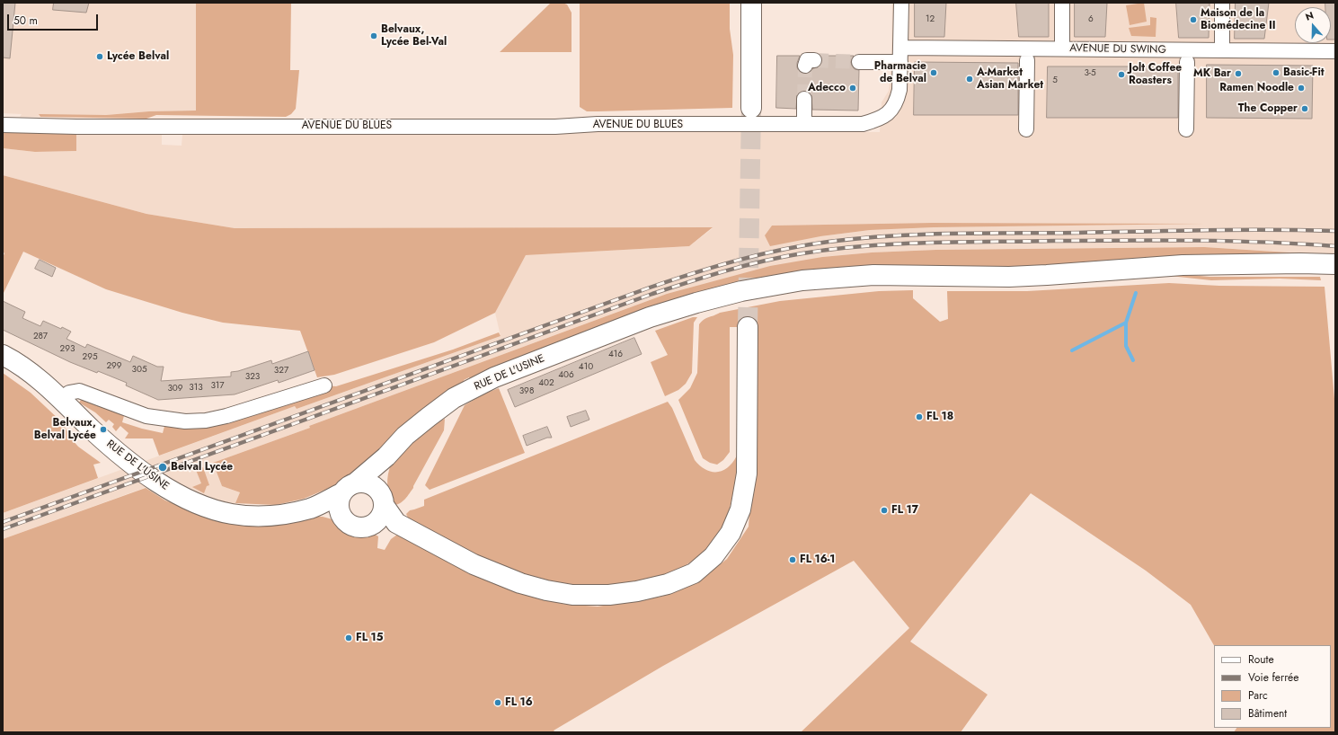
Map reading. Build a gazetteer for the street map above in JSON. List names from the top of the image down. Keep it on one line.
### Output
{"streets":{"main road":["RUE DE L'USINE"],"street":["AVENUE DU SWING","AVENUE DU BLUES"]},"crossings":[["AVENUE DU SWING","AVENUE DU BLUES"]],"places":["Maison de la Biomédecine II","Belvaux, Lycée Bel-Val","Lycée Belval","Pharmacie de Belval","Basic-Fit","MK Bar","Jolt Coffee Roasters","A-Market Asian Market","Adecco","Ramen Noodle","The Copper","FL 18","Belvaux, Belval Lycée","Belval Lycée","FL 17","FL 16-1","FL 15","FL 16"],"house_numbers":["12","6","3-5","5","287","293","416","295","299","410","305","327","406","323","402","317","313","309","398"],"legend":["Route","Voie ferrée","Parc","Bâtiment"],"scale_bar":"50 m","north":"top"}
